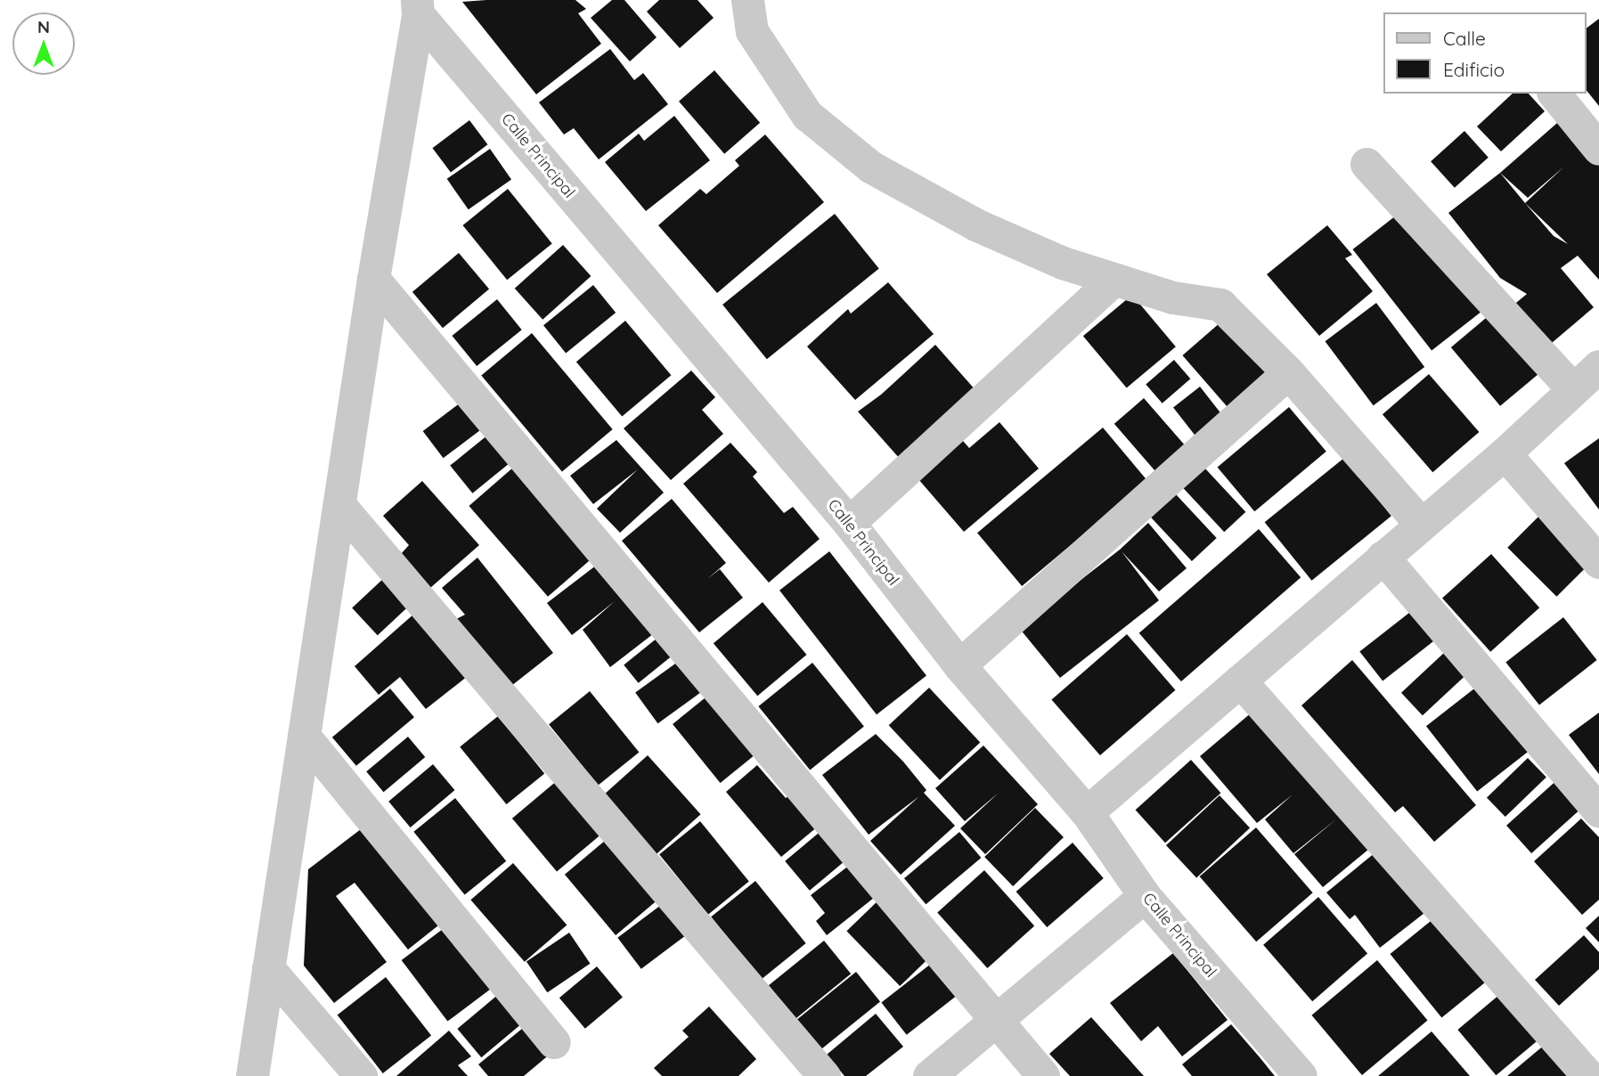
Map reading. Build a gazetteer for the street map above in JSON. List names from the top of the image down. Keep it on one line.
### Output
{"streets":{"street":["Calle Principal"]},"legend":["Calle","Edificio"],"north":"top"}
